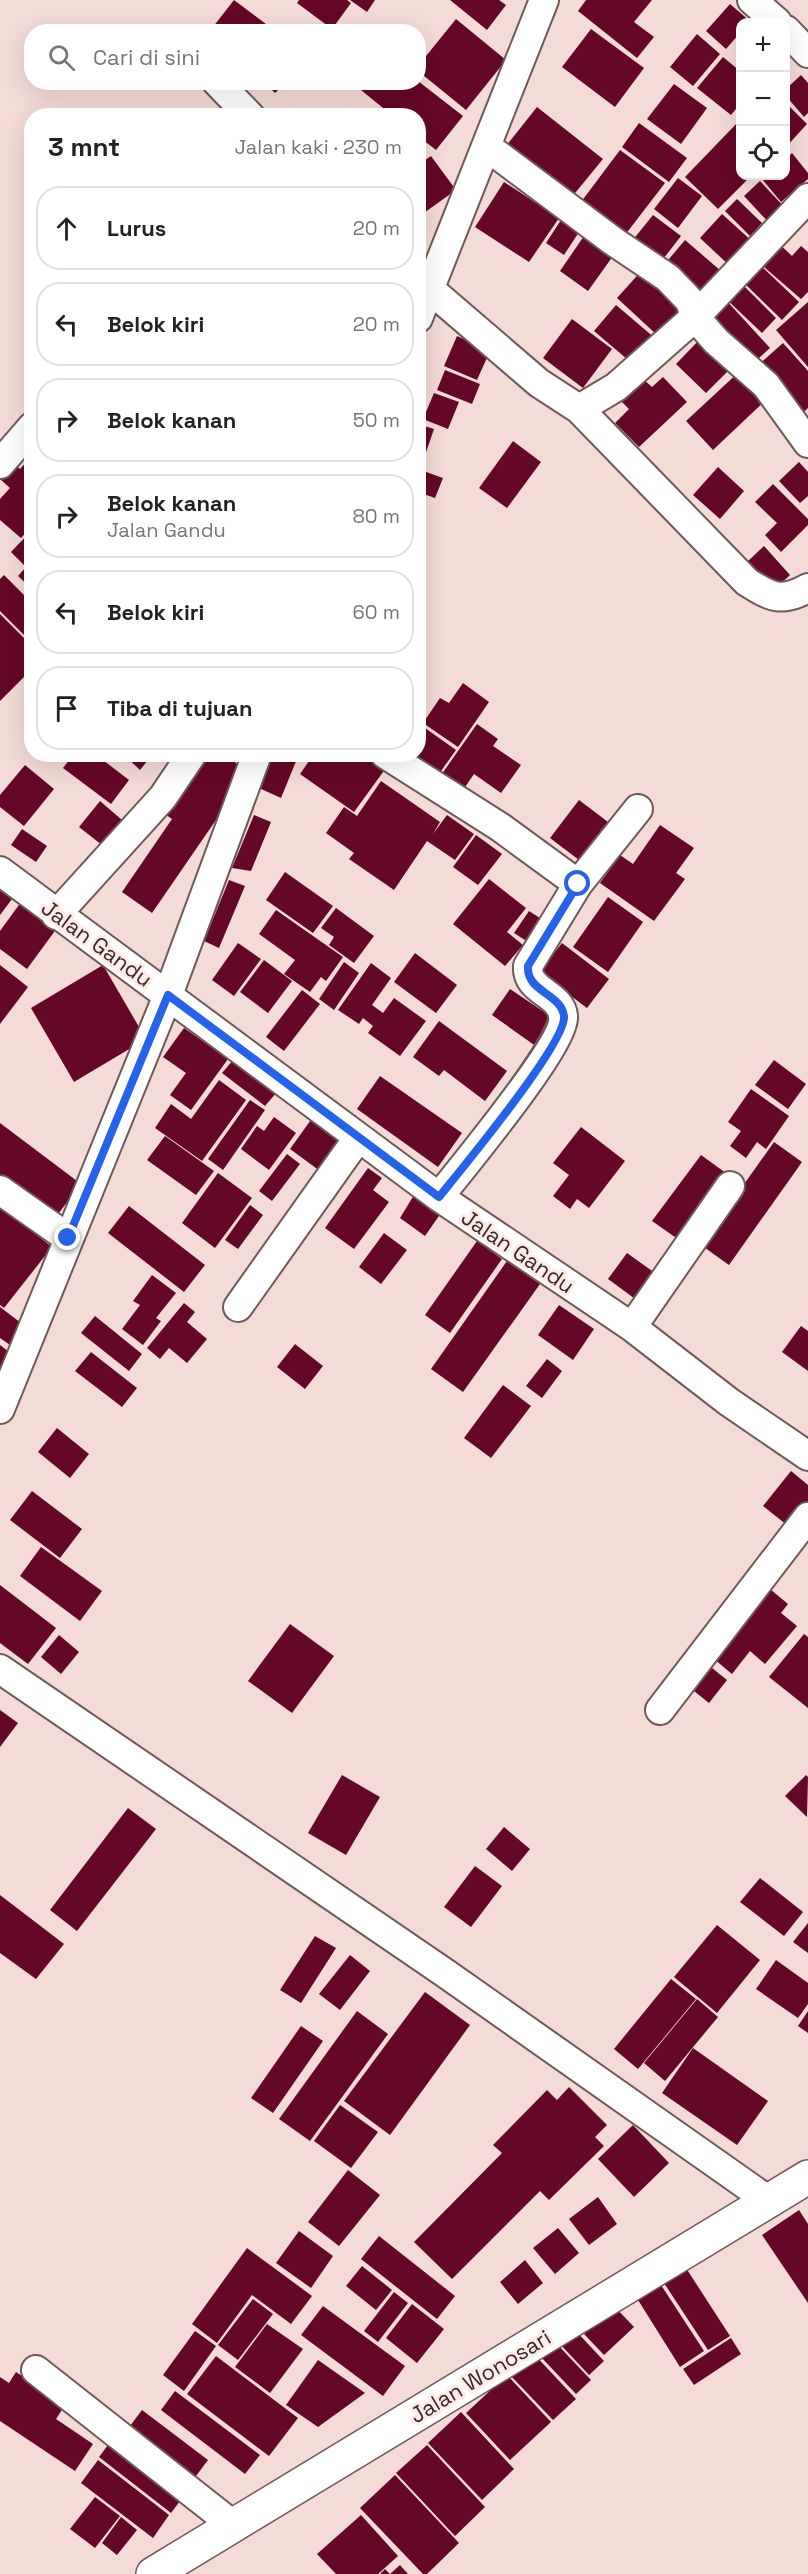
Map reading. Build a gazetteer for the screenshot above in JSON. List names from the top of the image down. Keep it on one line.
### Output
{"streets":{"highway":["Jalan Wonosari"],"street":["Jalan Gandu"]},"page":{"map_buttons":["+","−"],"search":"Cari di sini","heading":["3 mnt","Jalan kaki · 230 m"],"list":[["Lurus","20 m"],["Belok kiri","20 m"],["Belok kanan","50 m"],["Belok kanan","Jalan Gandu","80 m"],["Belok kiri","60 m"],"Tiba di tujuan"]}}
